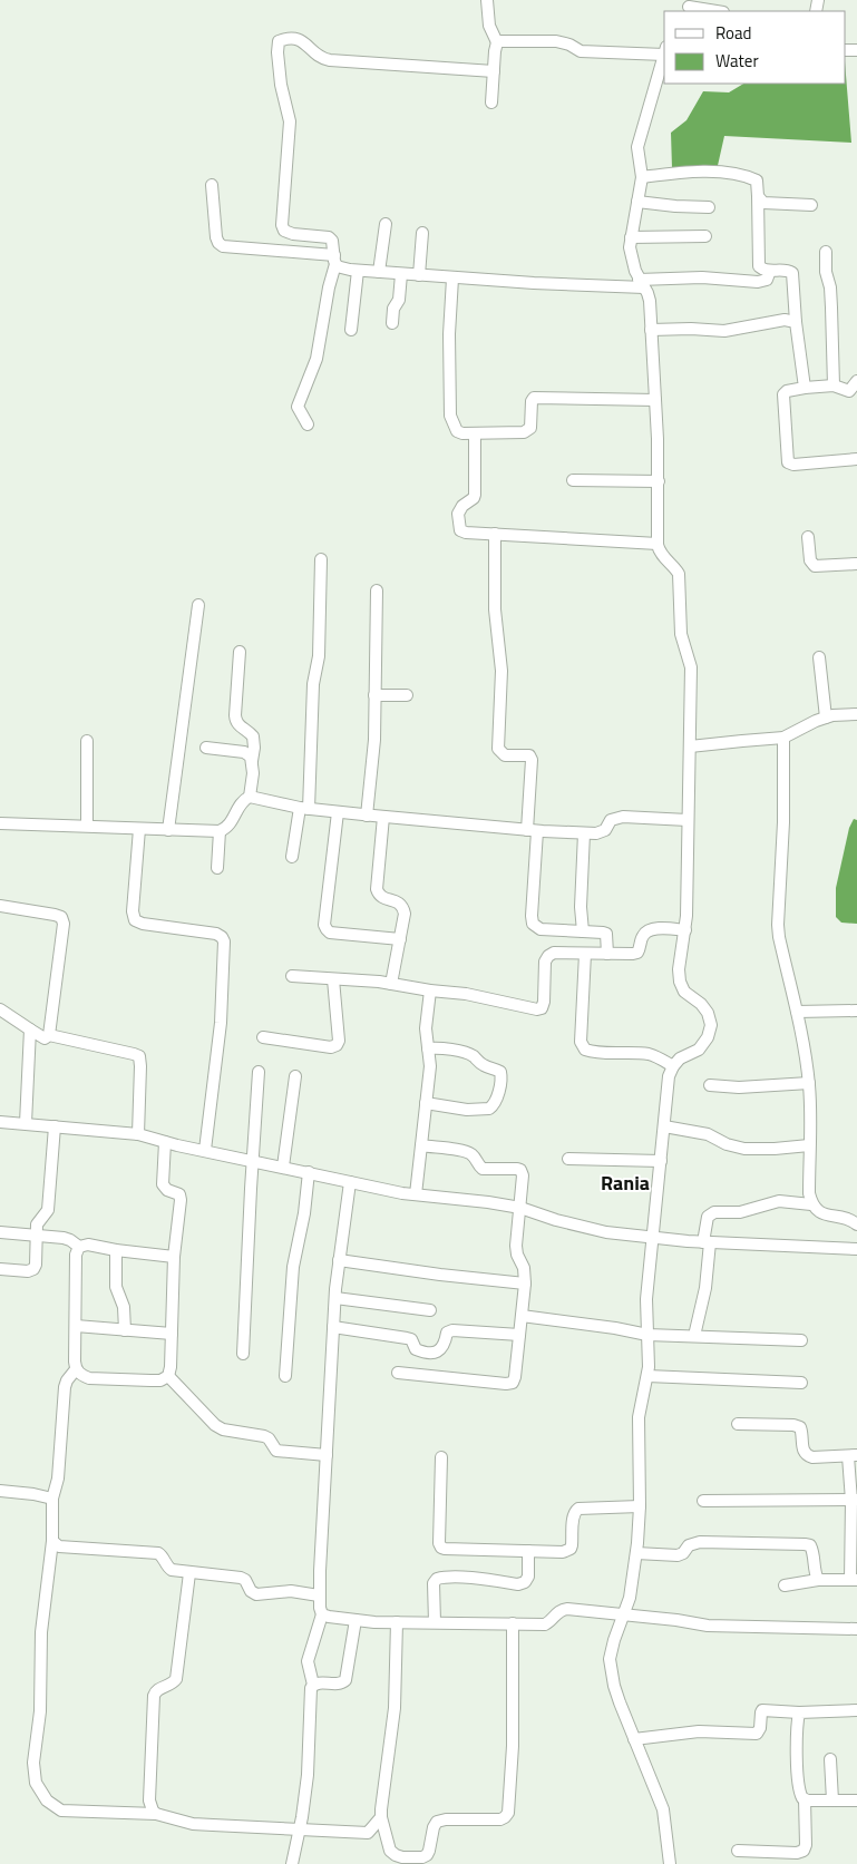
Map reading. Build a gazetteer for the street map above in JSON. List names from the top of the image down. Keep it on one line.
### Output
{"districts":["Rania"],"legend":["Road","Water"]}
